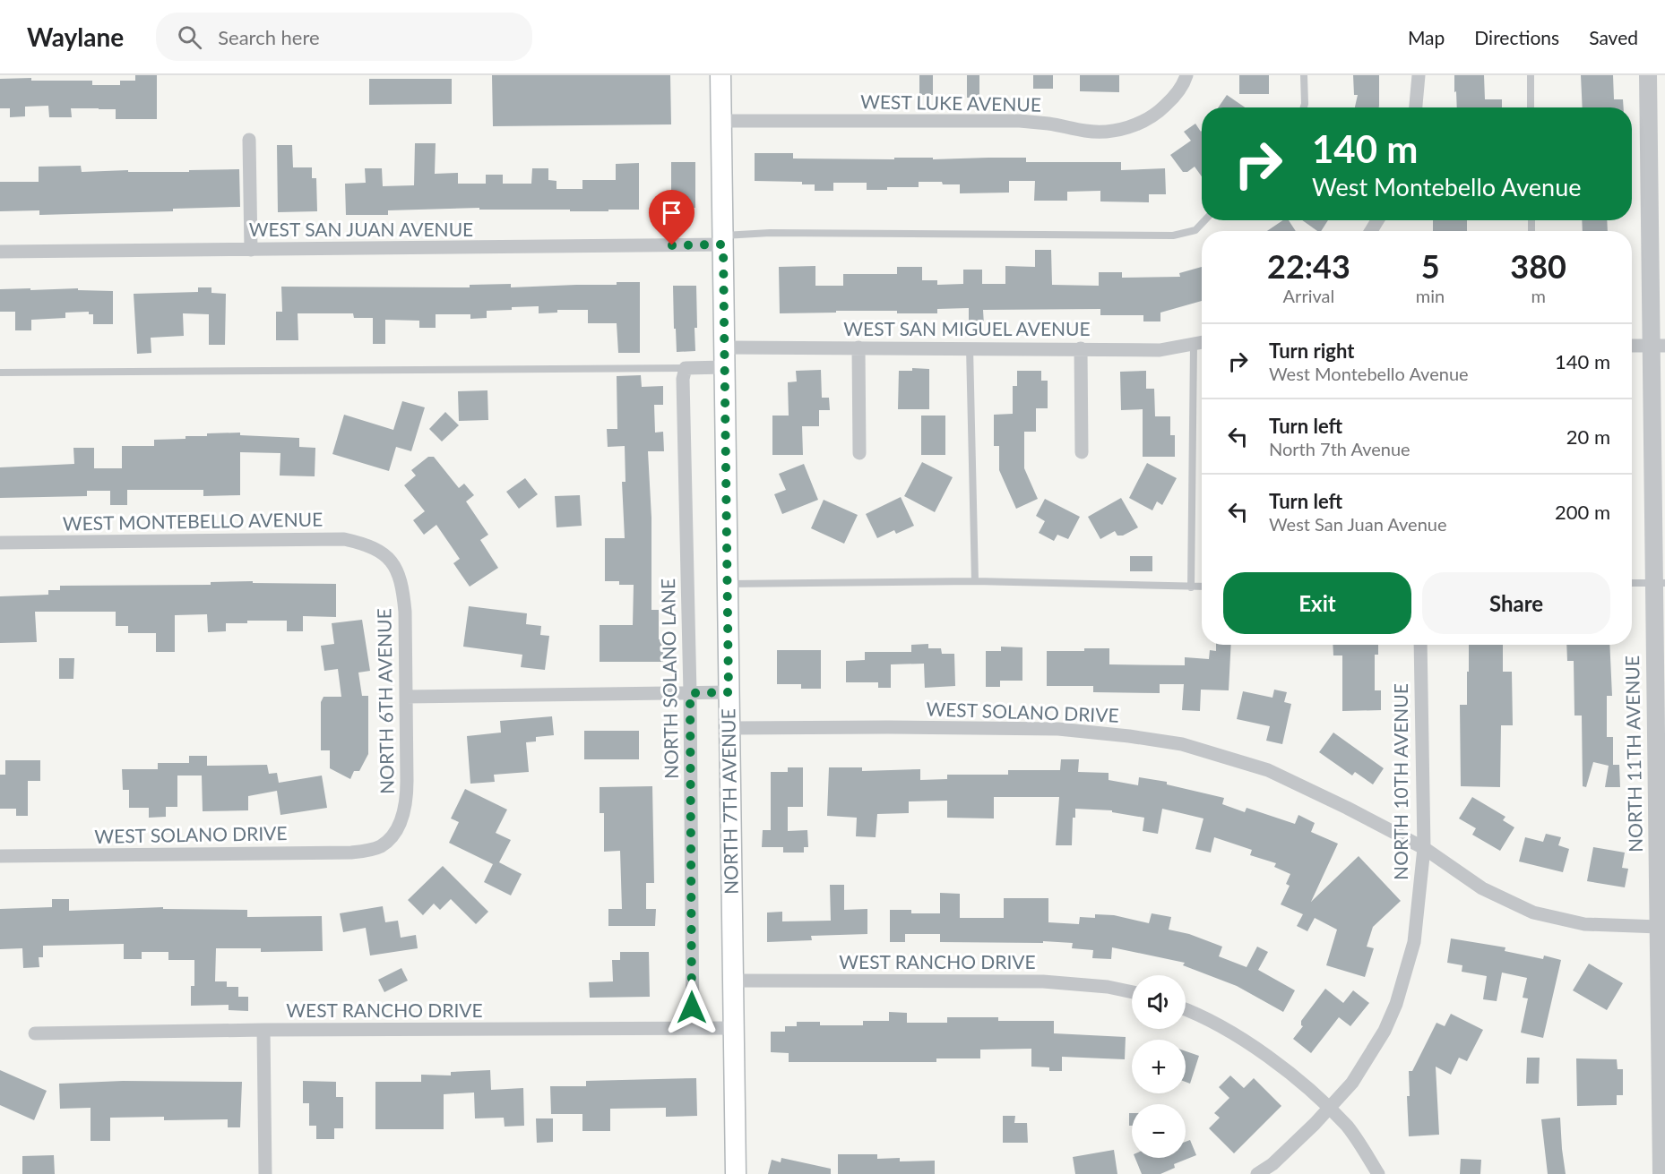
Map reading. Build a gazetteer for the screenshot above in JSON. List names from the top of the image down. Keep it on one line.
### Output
{"streets":{"main road":["NORTH 7TH AVENUE"],"street":["WEST LUKE AVENUE","WEST SAN JUAN AVENUE","WEST SAN MIGUEL AVENUE","WEST MONTEBELLO AVENUE","NORTH SOLANO LANE","NORTH 6TH AVENUE","WEST SOLANO DRIVE","NORTH 11TH AVENUE","NORTH 10TH AVENUE","WEST RANCHO DRIVE"]},"crossings":[["WEST LUKE AVENUE","NORTH 7TH AVENUE"],["WEST SAN JUAN AVENUE","NORTH 7TH AVENUE"],["WEST SAN MIGUEL AVENUE","NORTH 7TH AVENUE"],["WEST MONTEBELLO AVENUE","NORTH 6TH AVENUE"],["NORTH SOLANO LANE","WEST RANCHO DRIVE"],["NORTH 6TH AVENUE","WEST SOLANO DRIVE"],["WEST SOLANO DRIVE","NORTH 11TH AVENUE"],["WEST SOLANO DRIVE","NORTH 10TH AVENUE"],["WEST SOLANO DRIVE","NORTH 7TH AVENUE"],["NORTH 7TH AVENUE","WEST RANCHO DRIVE"]],"page":{"header":"Waylane","search":"Search here","nav":["Map","Directions","Saved"],"turn":["140 m","West Montebello Avenue"],"eta":["22:43","Arrival","5","min","380","m"],"list":[{"name":"Turn right","note":"West Montebello Avenue","value":"140 m"},{"name":"Turn left","note":"North 7th Avenue","value":"20 m"},{"name":"Turn left","note":"West San Juan Avenue","value":"200 m"}],"buttons":["Exit","Share"],"map_buttons":["+","−"]}}
